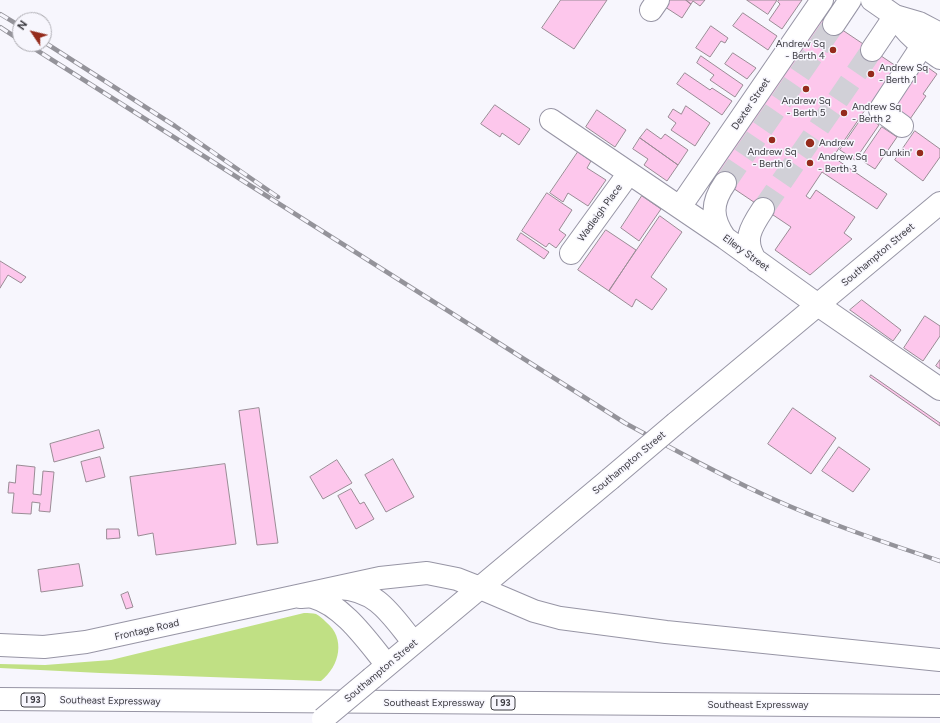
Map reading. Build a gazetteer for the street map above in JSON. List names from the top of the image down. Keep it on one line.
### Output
{"streets":{"main road":["Dexter Street","Wadleigh Place","Ellery Street","Southampton Street","Frontage Road","I 93","Southeast Expressway"]},"crossings":[["Dexter Street","Ellery Street"],["Wadleigh Place","Ellery Street"],["Ellery Street","Southampton Street"],["Southampton Street","Frontage Road"]],"places":["Andrew Sq - Berth 4","Andrew Sq - Berth 1","Andrew Sq - Berth 5","Andrew Sq - Berth 2","Andrew Sq - Berth 6","Andrew","Dunkin'","Andrew Sq - Berth 3"],"north":"top left"}
